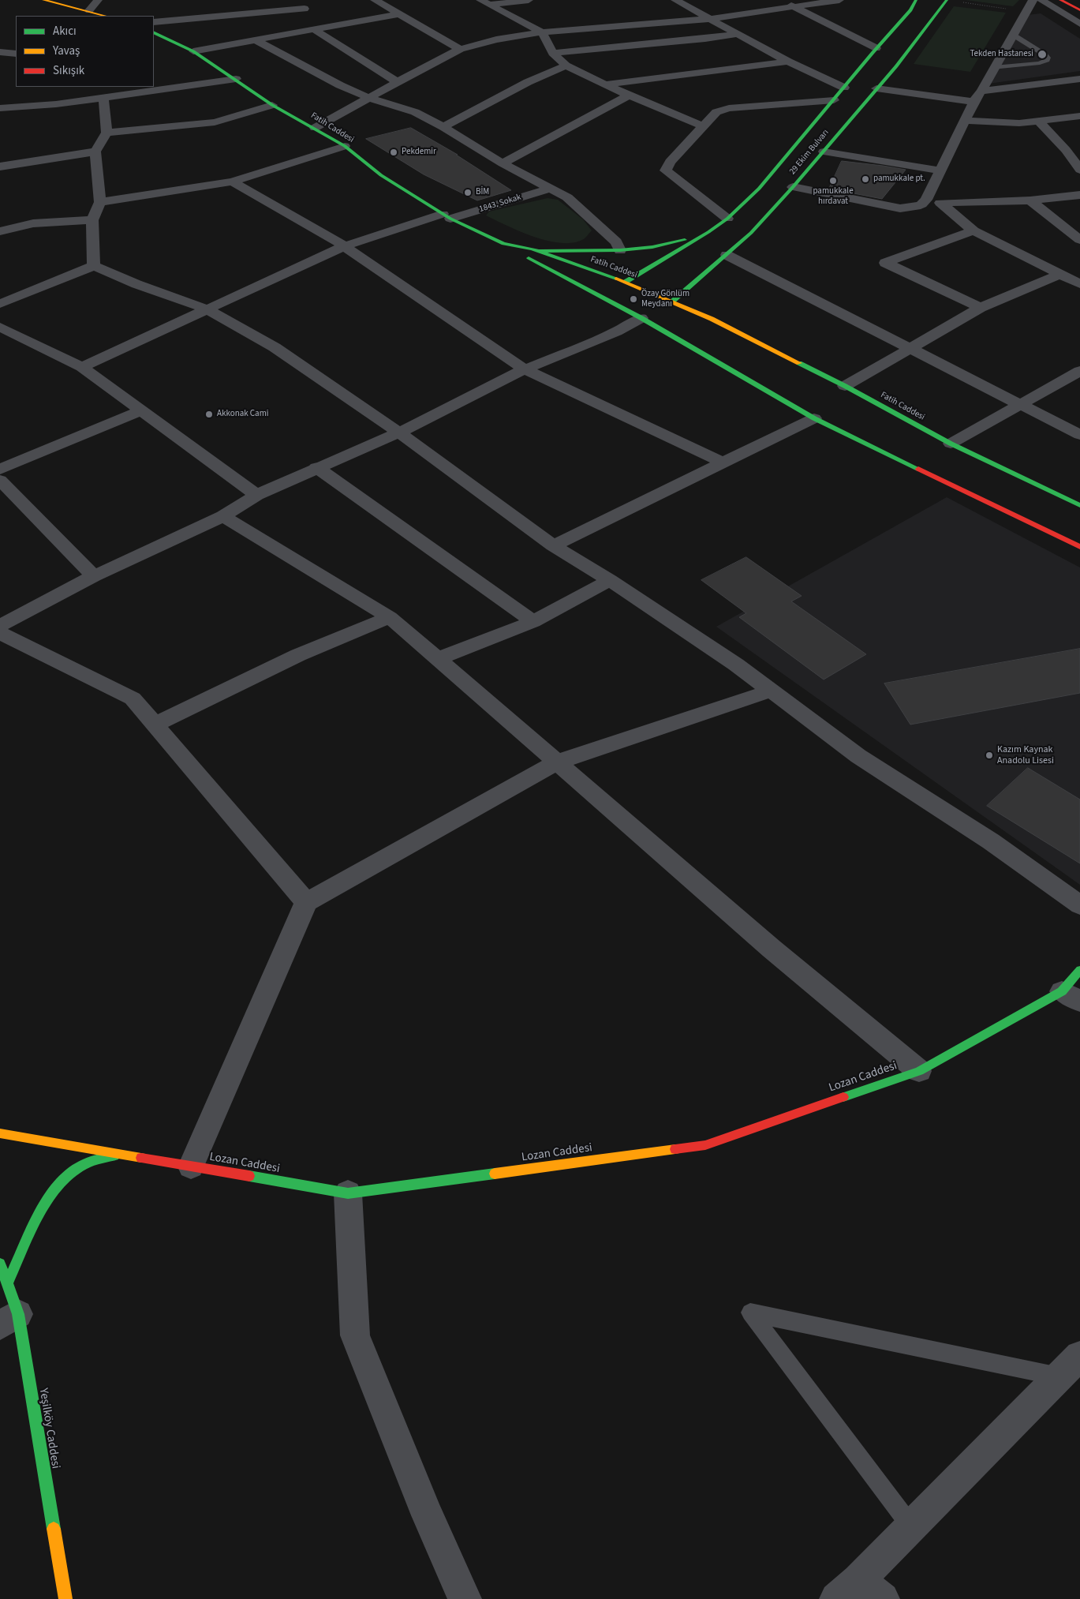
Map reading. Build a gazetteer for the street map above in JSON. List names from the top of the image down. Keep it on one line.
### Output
{"streets":{"main road":["Fatih Caddesi","29 Ekim Bulvarı","Lozan Caddesi","Yeşilköy Caddesi"],"street":["1843. Sokak"]},"crossings":[["Fatih Caddesi","29 Ekim Bulvarı"],["Fatih Caddesi","1843. Sokak"]],"places":["Tekden Hastanesi","Pekdemir","pamukkale pt.","pamukkale hırdavat","BİM","Özay Gönlüm Meydanı","Akkonak Cami","Kazım Kaynak Anadolu Lisesi"],"legend":["Akıcı","Yavaş","Sıkışık"]}
